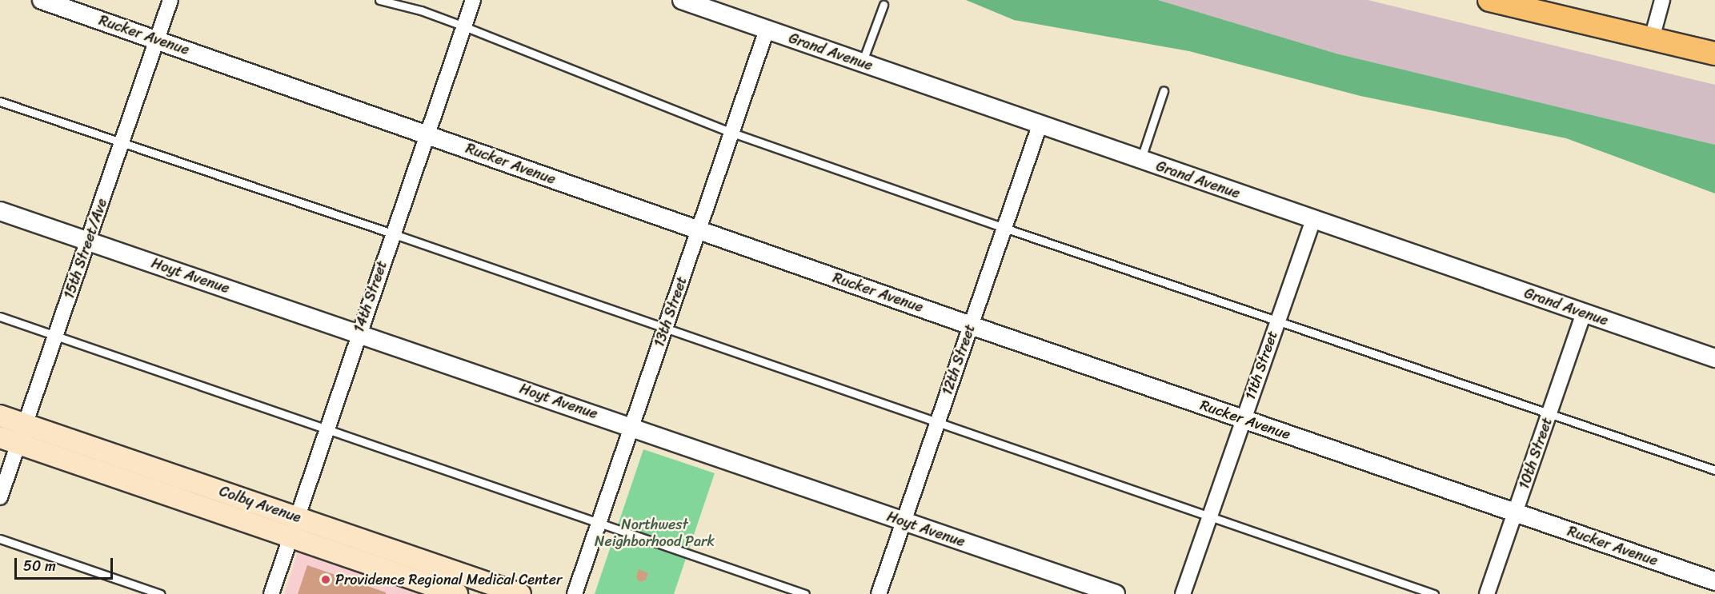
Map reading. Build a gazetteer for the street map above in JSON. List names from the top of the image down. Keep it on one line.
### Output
{"streets":{"main road":["Colby Avenue"],"street":["Rucker Avenue","Grand Avenue","15th Street/Ave","Hoyt Avenue","14th Street","13th Street","12th Street","11th Street","10th Street"]},"crossings":[["Rucker Avenue","15th Street/Ave"],["Rucker Avenue","14th Street"],["Rucker Avenue","13th Street"],["Rucker Avenue","12th Street"],["Rucker Avenue","11th Street"],["Rucker Avenue","10th Street"],["Grand Avenue","13th Street"],["Grand Avenue","12th Street"],["Grand Avenue","11th Street"],["Grand Avenue","10th Street"],["15th Street/Ave","Hoyt Avenue"],["15th Street/Ave","Colby Avenue"],["Hoyt Avenue","14th Street"],["Hoyt Avenue","13th Street"],["Hoyt Avenue","12th Street"],["14th Street","Colby Avenue"]],"parks":["Northwest Neighborhood Park"],"places":["Providence Regional Medical Center"],"scale_bar":"50 m"}
